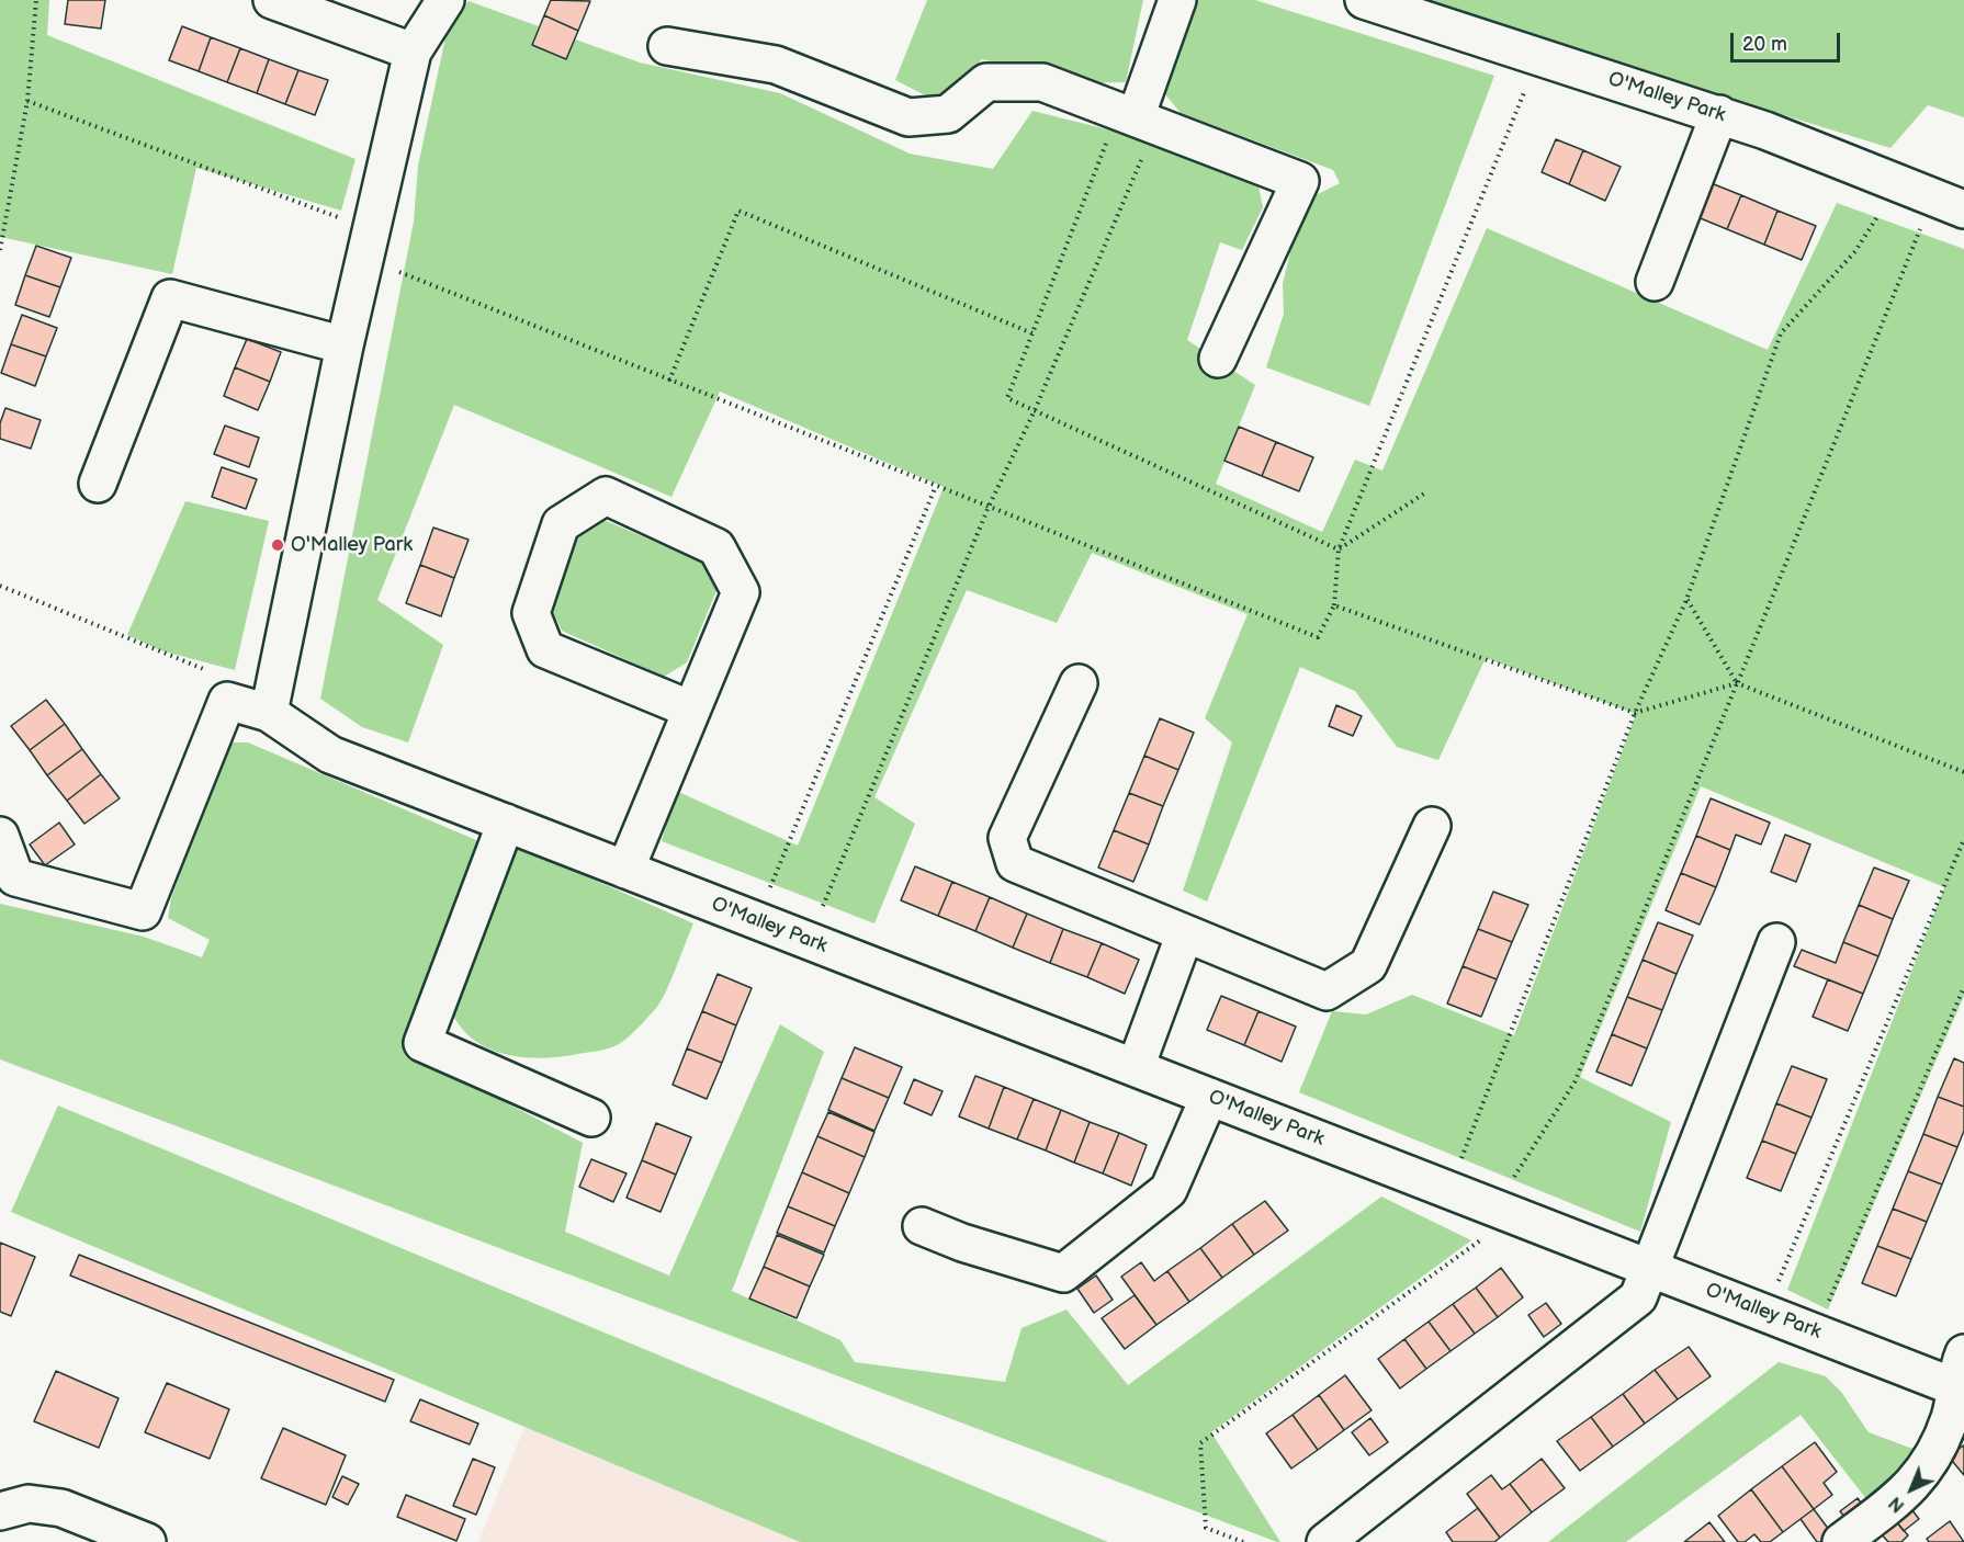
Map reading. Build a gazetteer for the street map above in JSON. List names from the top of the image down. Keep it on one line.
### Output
{"streets":{"street":["O'Malley Park"]},"places":["O'Malley Park"],"scale_bar":"20 m","north":"bottom left"}
